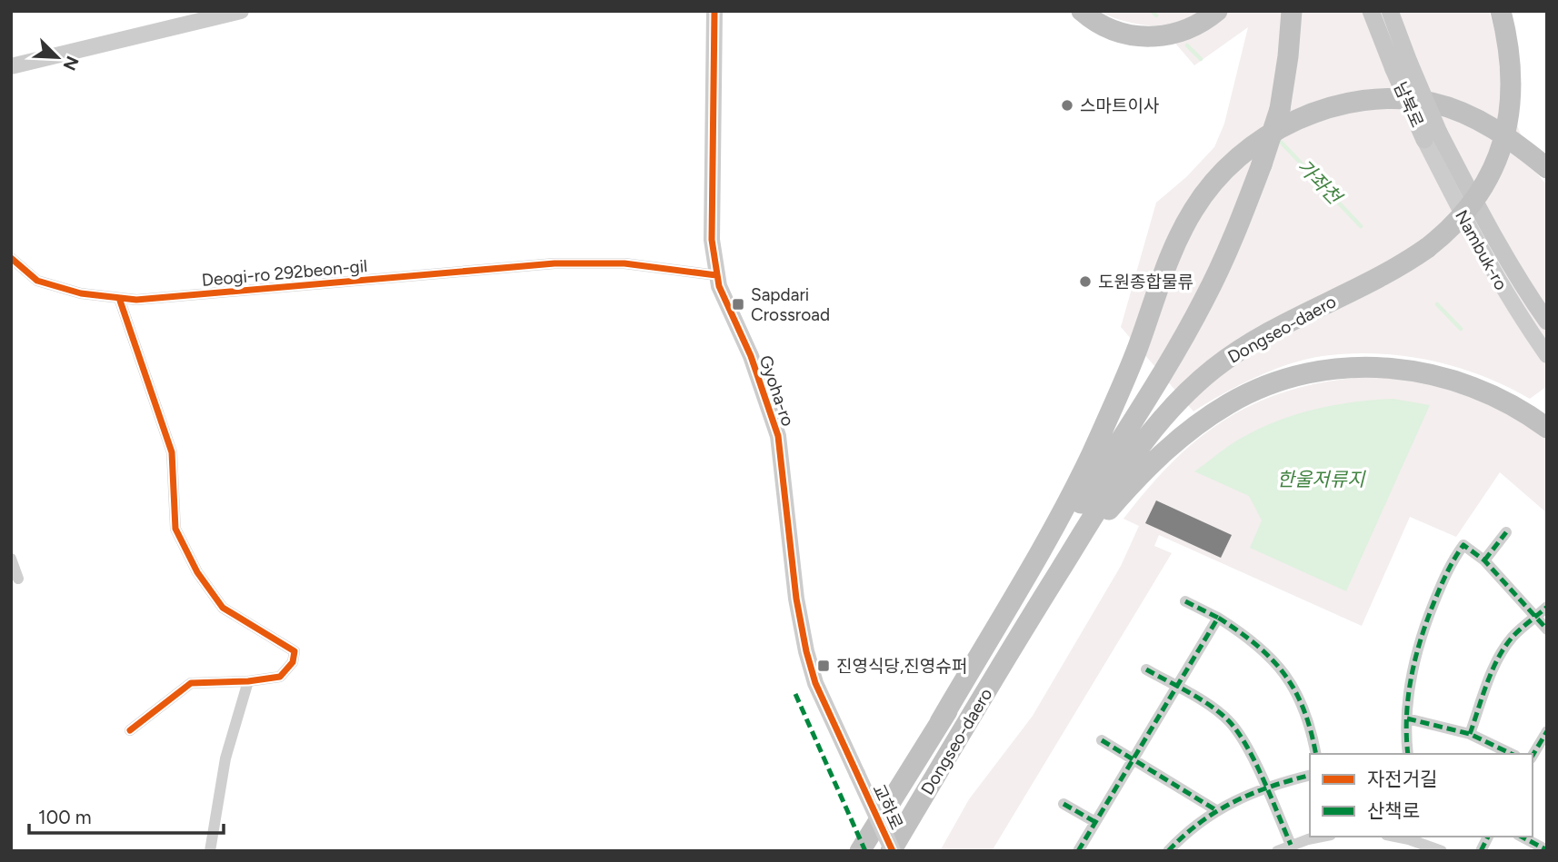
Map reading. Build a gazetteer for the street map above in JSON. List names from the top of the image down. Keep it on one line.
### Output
{"streets":{"highway":["Dongseo-daero"],"main road":["남북로","Nambuk-ro"],"street":["Deogi-ro 292beon-gil","Gyoha-ro","교하로"]},"crossings":[["남북로","Nambuk-ro"],["Deogi-ro 292beon-gil","Gyoha-ro"],["Dongseo-daero","교하로"],["Gyoha-ro","교하로"]],"water":["가좌천","한울저류지"],"places":{"other":["스마트이사","도원종합물류"],"transit":["Sapdari Crossroad","진영식당,진영슈퍼"]},"legend":["자전거길","산책로"],"scale_bar":"100 m","north":"bottom right"}
